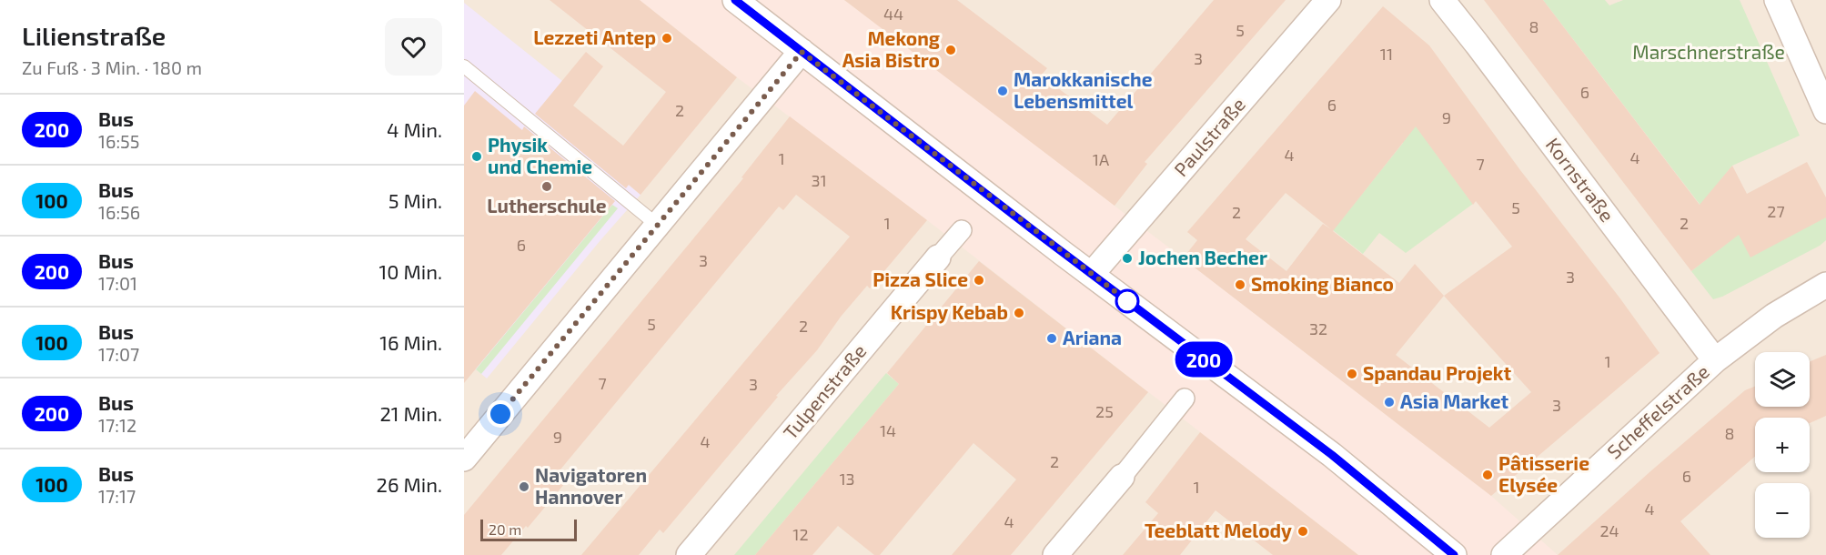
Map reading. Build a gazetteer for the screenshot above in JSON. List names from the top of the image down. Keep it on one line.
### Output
{"streets":{"street":["Paulstraße","Kornstraße","Tulpenstraße","Scheffelstraße"]},"crossings":[["Kornstraße","Scheffelstraße"]],"parks":["Marschnerstraße"],"places":["Lezzeti Antep","Mekong Asia Bistro","Marokkanische Lebensmittel","Physik und Chemie","Lutherschule","Jochen Becher","Pizza Slice","Smoking Bianco","Krispy Kebab","Ariana","Spandau Projekt","Asia Market","Pâtisserie Elysée","Navigatoren Hannover","Teeblatt Melody"],"lines":["bus line 200"],"house_numbers":["44","8","5","11","3","6","6","2","9","4","4","1","1A","7","31","5","27","2","1","2","6","3","3","5","2","32","1","7","3","3","25","14","8","9","4","2","6","13","1","4","4","24","12"],"scale_bar":"20 m","page":{"heading":["Lilienstraße","Zu Fuß · 3 Min. · 180 m"],"on_map":"200","list":[{"mark":"200","name":"Bus","note":"16:55","value":"4 Min."},{"mark":"100","name":"Bus","note":"16:56","value":"5 Min."},{"mark":"200","name":"Bus","note":"17:01","value":"10 Min."},{"mark":"100","name":"Bus","note":"17:07","value":"16 Min."},{"mark":"200","name":"Bus","note":"17:12","value":"21 Min."},{"mark":"100","name":"Bus","note":"17:17","value":"26 Min."}],"map_buttons":["+","−"],"scale":"20 m"}}
